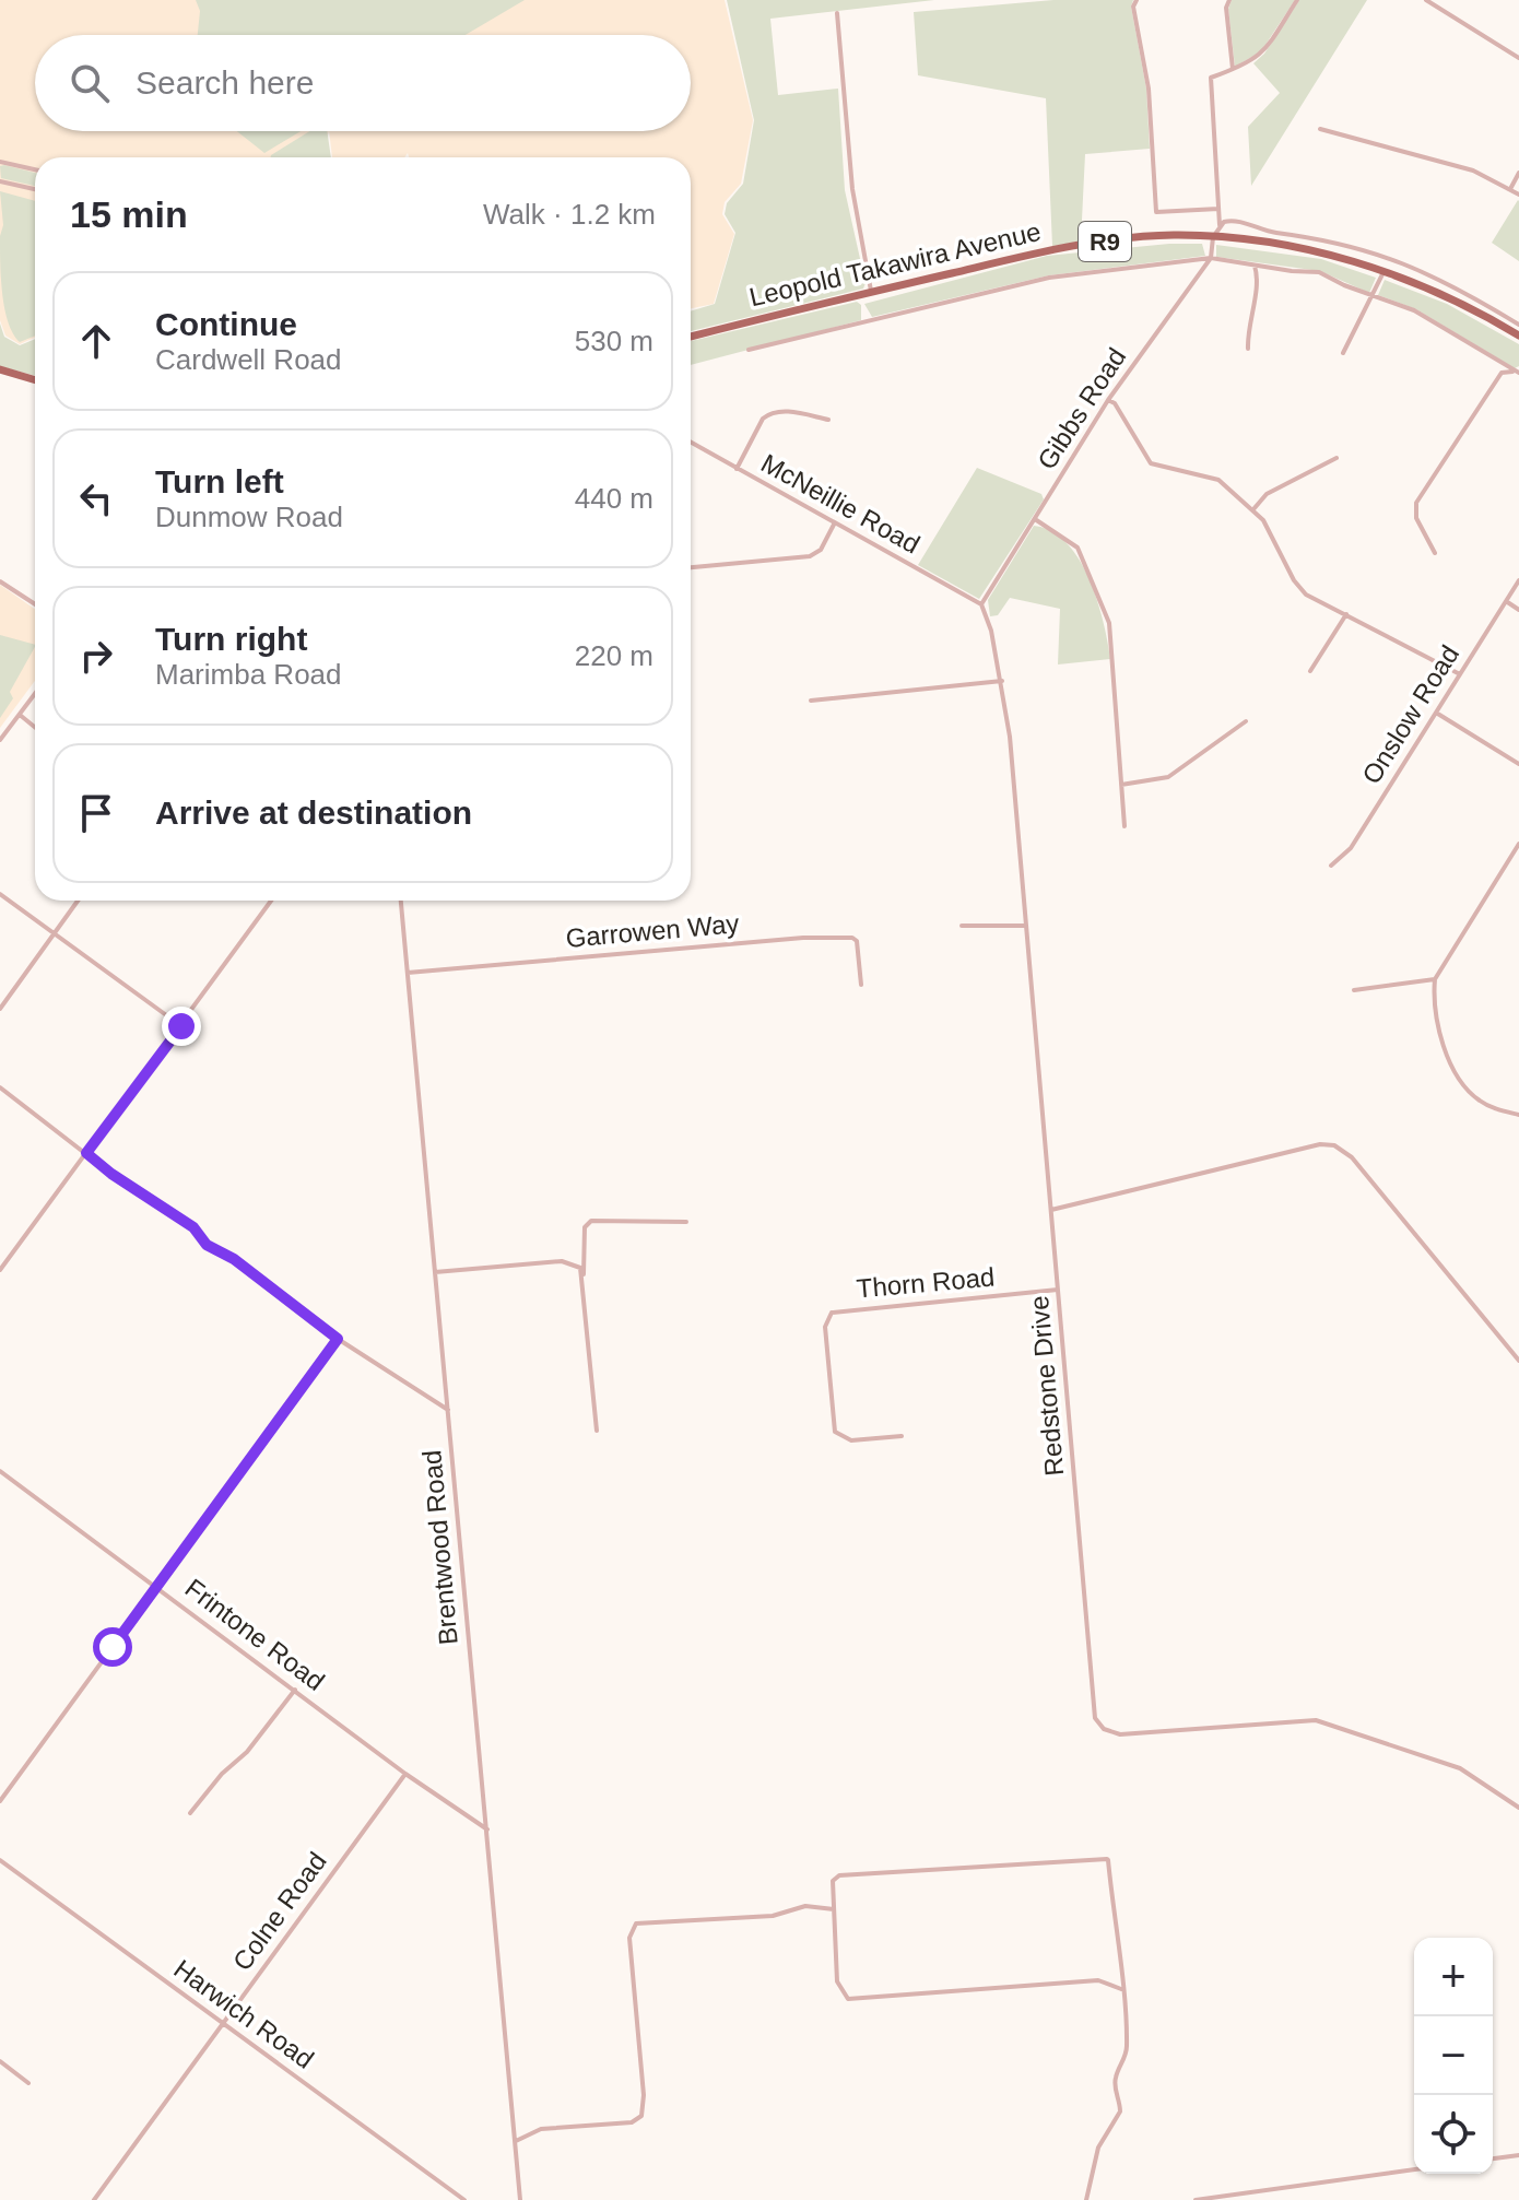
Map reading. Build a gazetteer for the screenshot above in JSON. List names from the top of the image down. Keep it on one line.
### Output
{"streets":{"highway":["R9","Leopold Takawira Avenue"],"street":["Gibbs Road","McNeillie Road","Onslow Road","Garrowen Way","Thorn Road","Redstone Drive","Brentwood Road","Frintone Road","Colne Road","Harwich Road"]},"crossings":[["Leopold Takawira Avenue","Gibbs Road"],["Gibbs Road","McNeillie Road"],["Gibbs Road","Redstone Drive"],["McNeillie Road","Redstone Drive"],["Garrowen Way","Brentwood Road"],["Thorn Road","Redstone Drive"],["Brentwood Road","Frintone Road"],["Frintone Road","Colne Road"],["Colne Road","Harwich Road"]],"page":{"search":"Search here","heading":["15 min","Walk · 1.2 km"],"list":[["Continue","Cardwell Road","530 m"],["Turn left","Dunmow Road","440 m"],["Turn right","Marimba Road","220 m"],"Arrive at destination"],"map_buttons":["+","−"]}}
